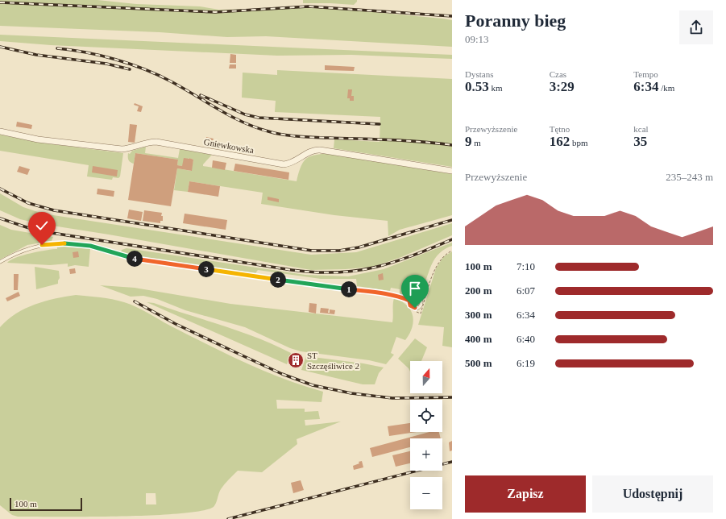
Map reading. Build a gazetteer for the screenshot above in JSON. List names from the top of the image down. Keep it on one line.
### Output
{"streets":{"street":["Gniewkowska"]},"places":{"building":["ST Szczęśliwice 2"]},"scale_bar":"100 m","north":"top","page":{"heading":["Poranny bieg","09:13"],"stats":[["Dystans","0.53 km"],["Czas","3:29"],["Tempo","6:34 /km"],["Przewyższenie","9 m"],["Tętno","162 bpm"],["kcal","35"]],"chart":["Przewyższenie","235–243 m"],"pins":["4","3","2","1"],"list":[{"name":"100 m","note":"7:10"},{"name":"200 m","note":"6:07"},{"name":"300 m","note":"6:34"},{"name":"400 m","note":"6:40"},{"name":"500 m","note":"6:19"}],"map_buttons":["+","−"],"buttons":["Zapisz","Udostępnij"],"scale":"100 m"}}
